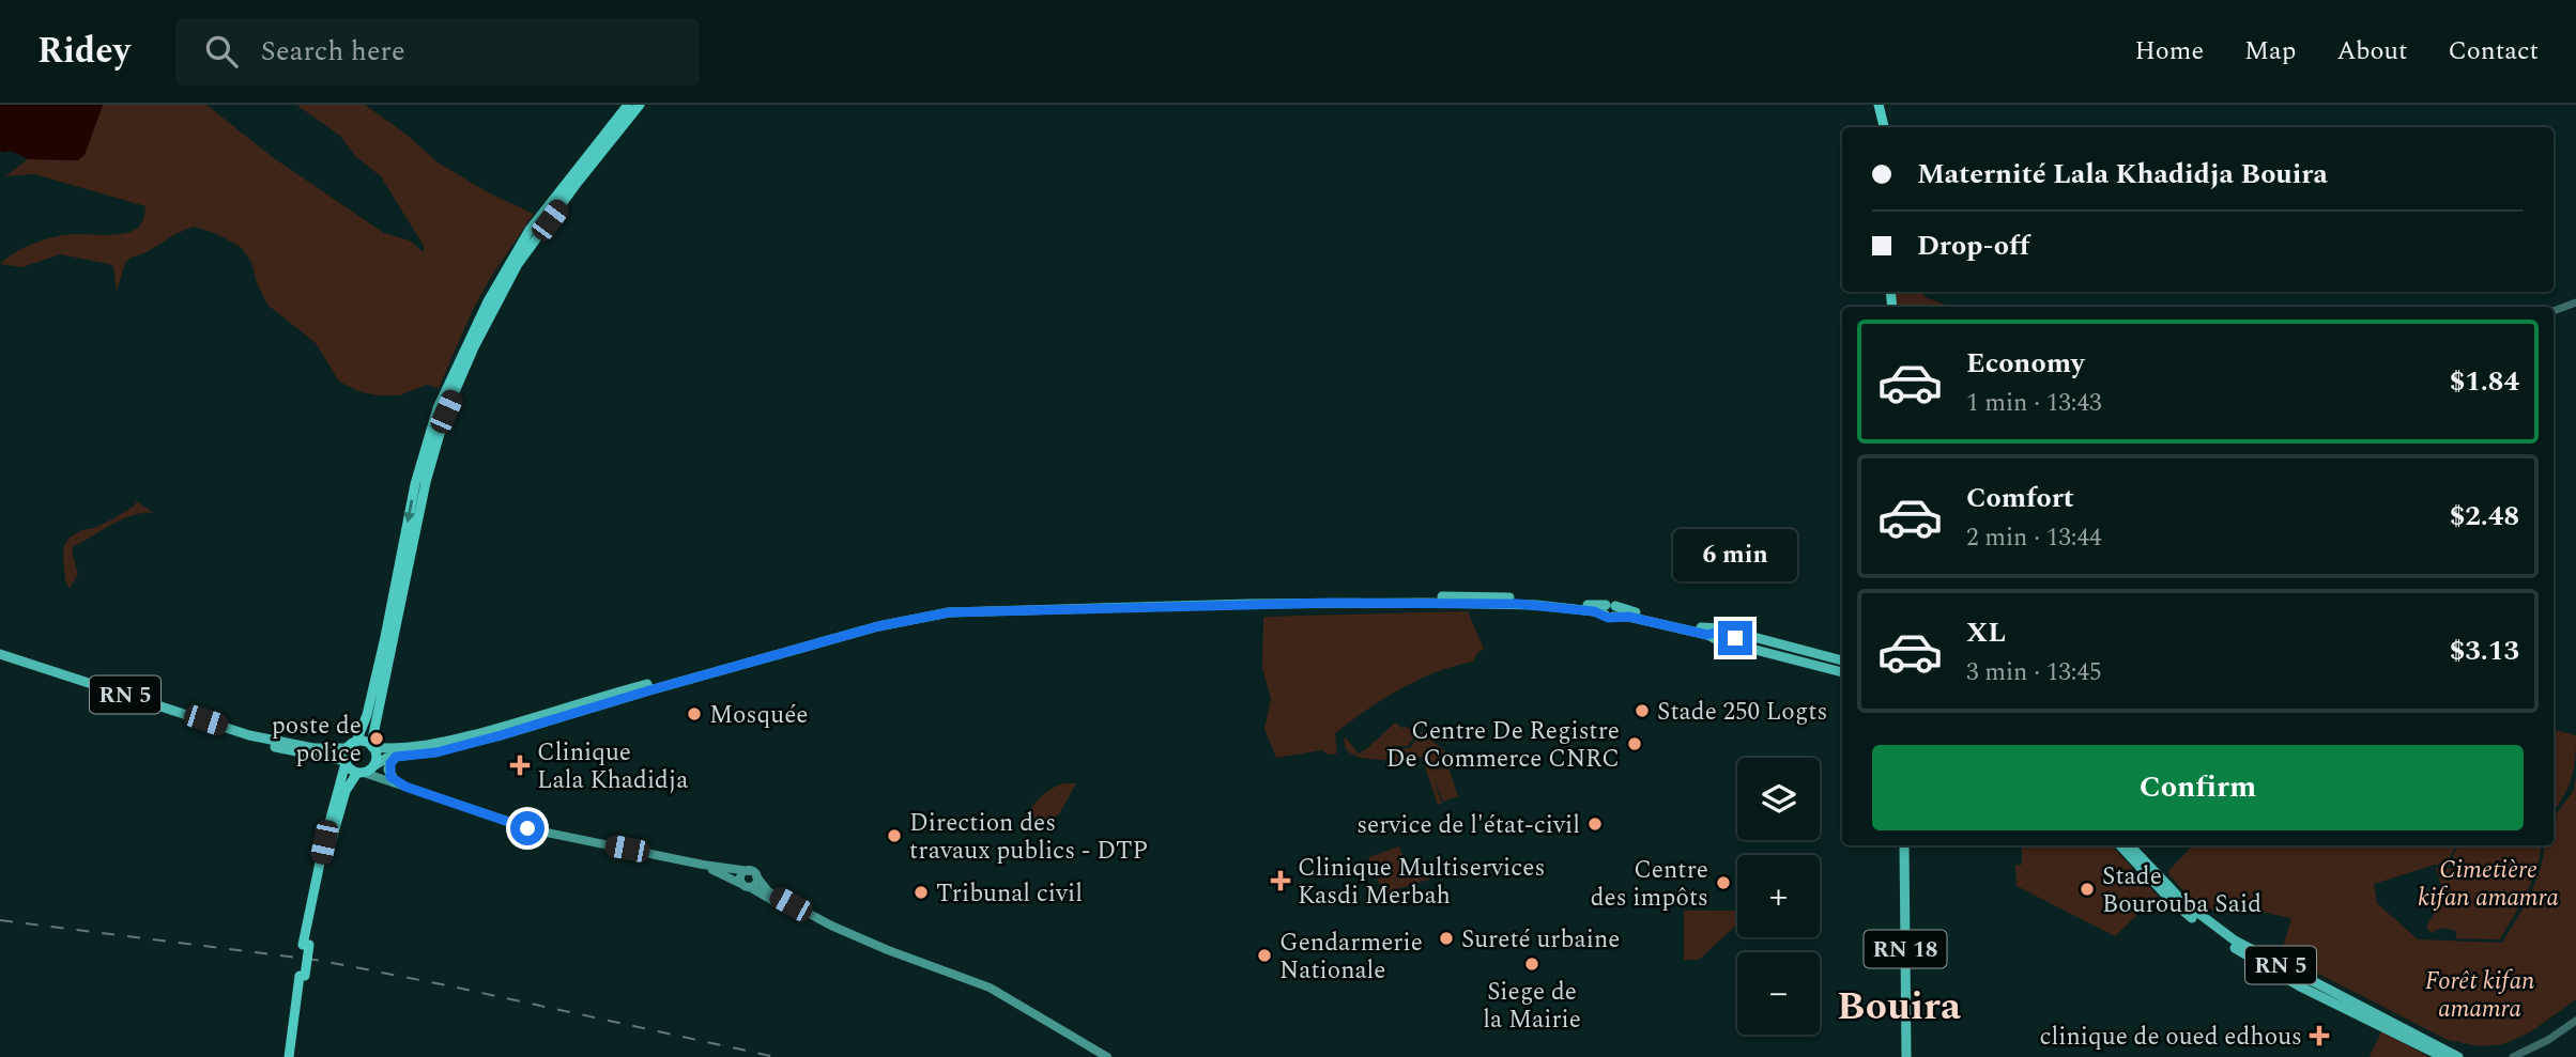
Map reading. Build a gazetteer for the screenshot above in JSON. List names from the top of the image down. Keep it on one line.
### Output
{"streets":{"main road":["RN 5","RN 18"]},"districts":["Bouira"],"parks":["Cimetière kifan amamra","Forêt kifan amamra"],"places":{"other":["Stade 250 Logts","Mosquée","poste de police","Centre De Registre De Commerce CNRC","service de l'état-civil","Direction des travaux publics - DTP","Centre des impôts","Stade Bourouba Said","Tribunal civil","Sureté urbaine","Gendarmerie Nationale","Siege de la Mairie"],"health":["Clinique Lala Khadidja","Clinique Multiservices Kasdi Merbah","clinique de oued edhous"]},"page":{"header":"Ridey","search":"Search here","nav":["Home","Map","About","Contact"],"banner":["Maternité Lala Khadidja Bouira","Drop-off"],"list":[{"name":"Economy","note":"1 min · 13:43","value":"$1.84"},{"name":"Comfort","note":"2 min · 13:44","value":"$2.48"},{"name":"XL","note":"3 min · 13:45","value":"$3.13"}],"bubble":"6 min","buttons":"Confirm","map_buttons":["+","−"]}}
